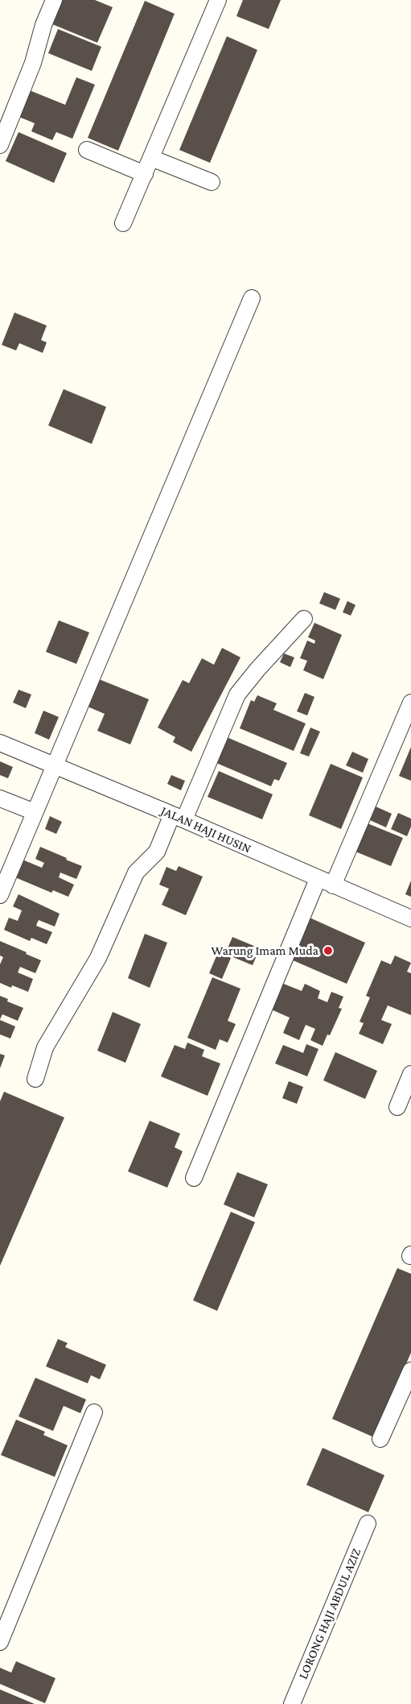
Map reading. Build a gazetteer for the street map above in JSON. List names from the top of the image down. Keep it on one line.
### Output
{"streets":{"street":["JALAN HAJI HUSIN","LORONG HAJI ABDUL AZIZ"]},"places":["Warung Imam Muda"]}
